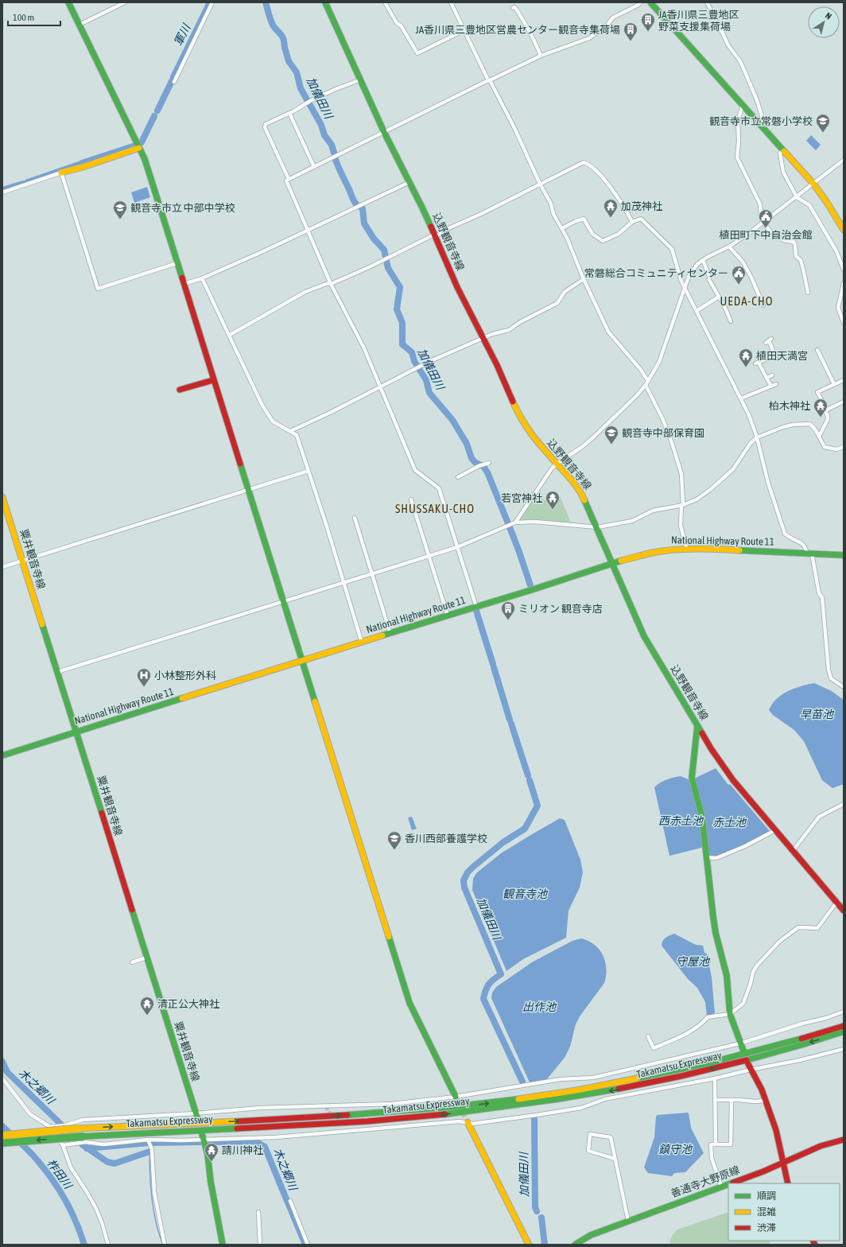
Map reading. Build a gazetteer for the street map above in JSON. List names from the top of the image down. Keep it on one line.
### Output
{"streets":{"main road":["込野観音寺線","National Highway Route 11","粟井観音寺線","Takamatsu Expressway","善通寺大野原線"]},"crossings":[["込野観音寺線","National Highway Route 11"],["National Highway Route 11","粟井観音寺線"]],"districts":["UEDA-CHO","SHUSSAKU-CHO"],"water":["軍川","加儀田川","早苗池","西赤土池","赤土池","観音寺池","守屋池","出作池","木之郷川","鎮守池","柞田川"],"places":{"building":["JA香川県三豊地区 野菜支援集荷場","JA香川県三豊地区営農センター観音寺集荷場","ミリオン 観音寺店"],"school or university":["観音寺市立常磐小学校","観音寺市立 中部中学校","観音寺中部保育園","香川西部養護学校"],"temple":["加茂神社","植田天満宮","柏木神社","若宮神社","清正公大神社","請川神社"],"public building":["植田町下中自治会館","常磐総合コミュニティセンター"],"hospital":["小林整形外科"]},"legend":["順調","混雑","渋滞"],"scale_bar":"100 m","north":"top right"}
